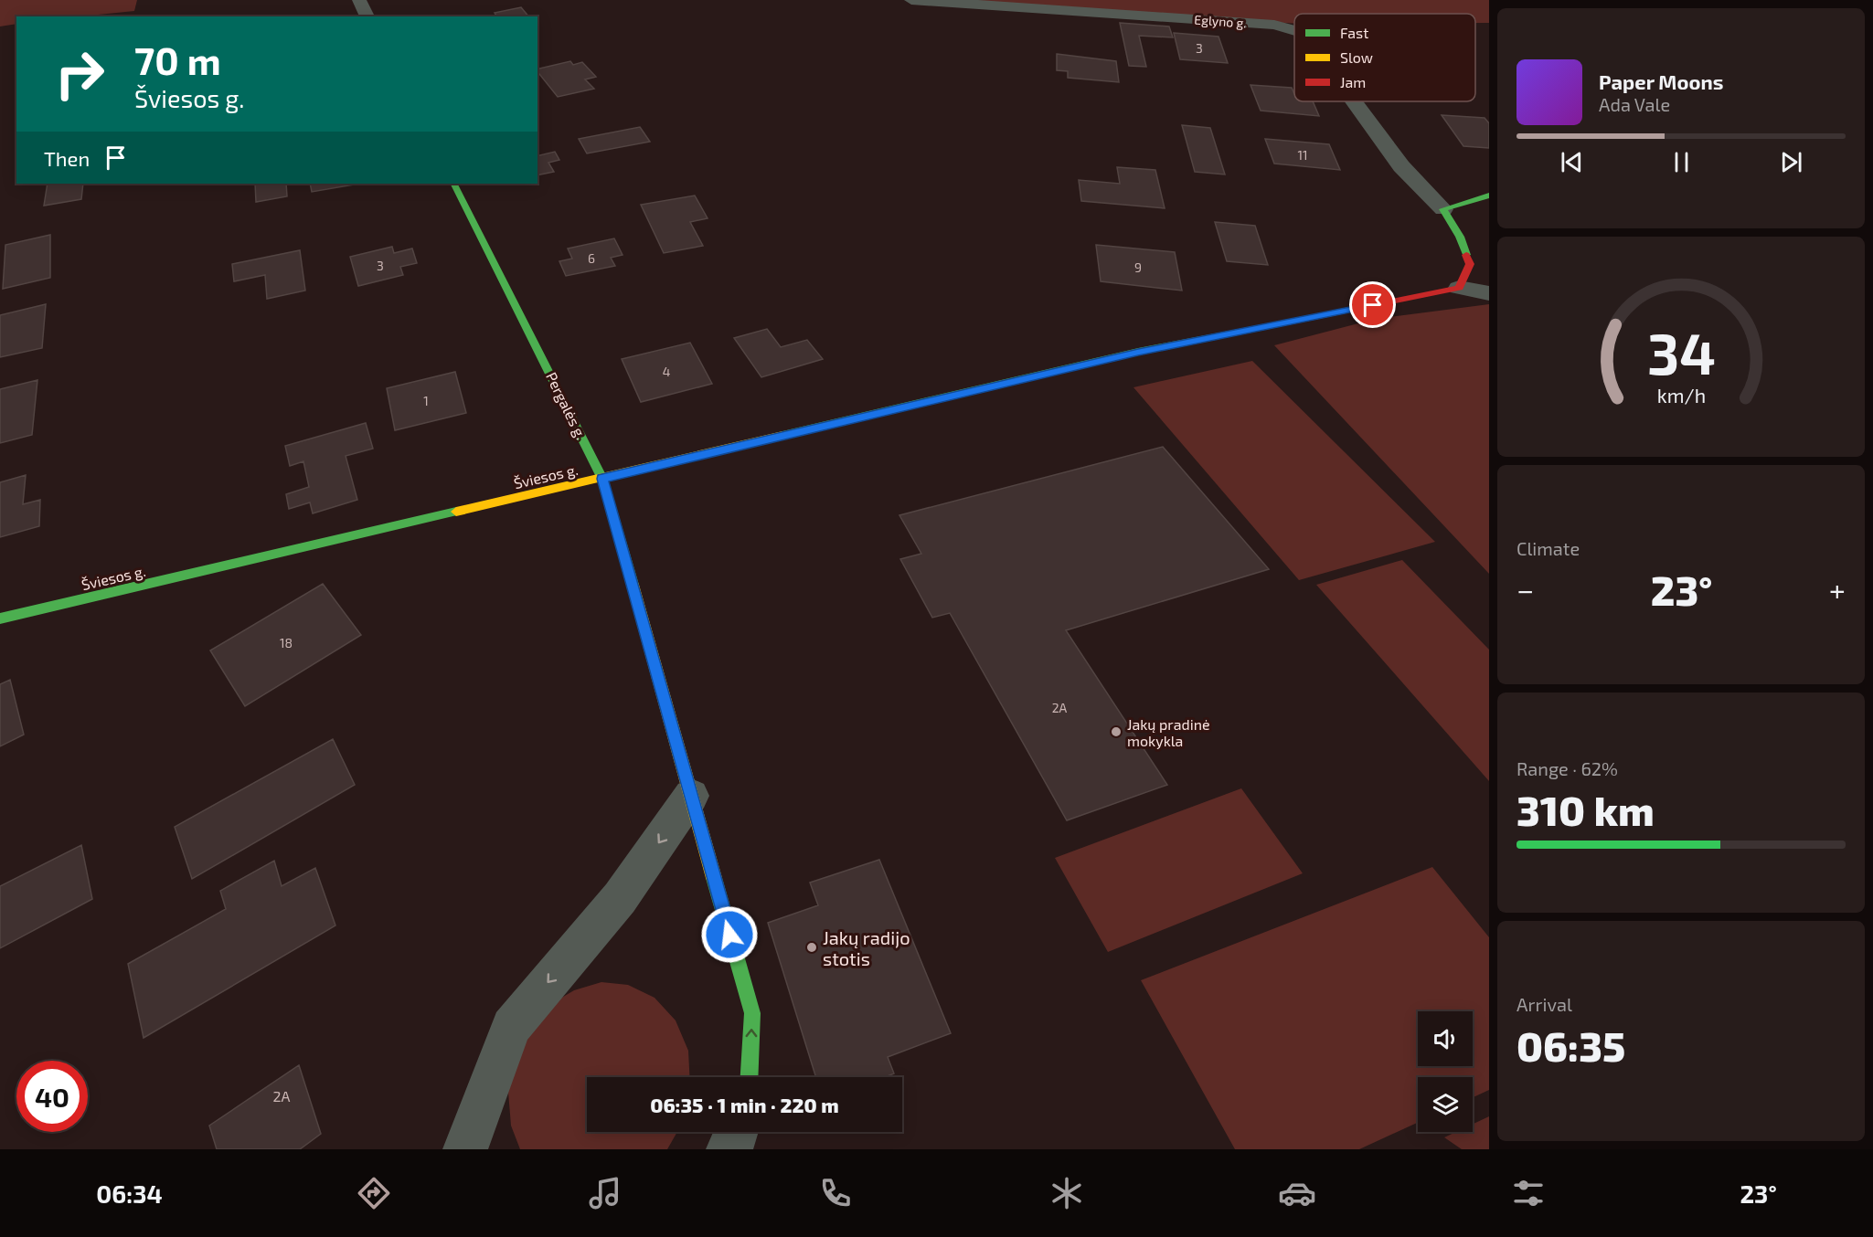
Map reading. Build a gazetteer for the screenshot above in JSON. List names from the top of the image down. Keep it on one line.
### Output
{"streets":{"street":["Eglyno g.","Pergalės g.","Šviesos g."]},"crossings":[["Pergalės g.","Šviesos g."]],"places":["Jakų pradinė mokykla","Jakų radijo stotis"],"house_numbers":["3","11","6","3","9","4","1","18","2A","2A"],"legend":["Fast","Slow","Jam"],"page":{"turn":["70 m","Šviesos g."],"song":["Paper Moons","Ada Vale"],"then":"Then","tile":["Climate",["Range · 62%","310 km"],["Arrival","06:35"]],"heat":["−","23°","+"],"limit":"40","trip":"06:35 · 1 min · 220 m","tabs":["06:34","23°"],"gauge":["34","km/h"]}}
